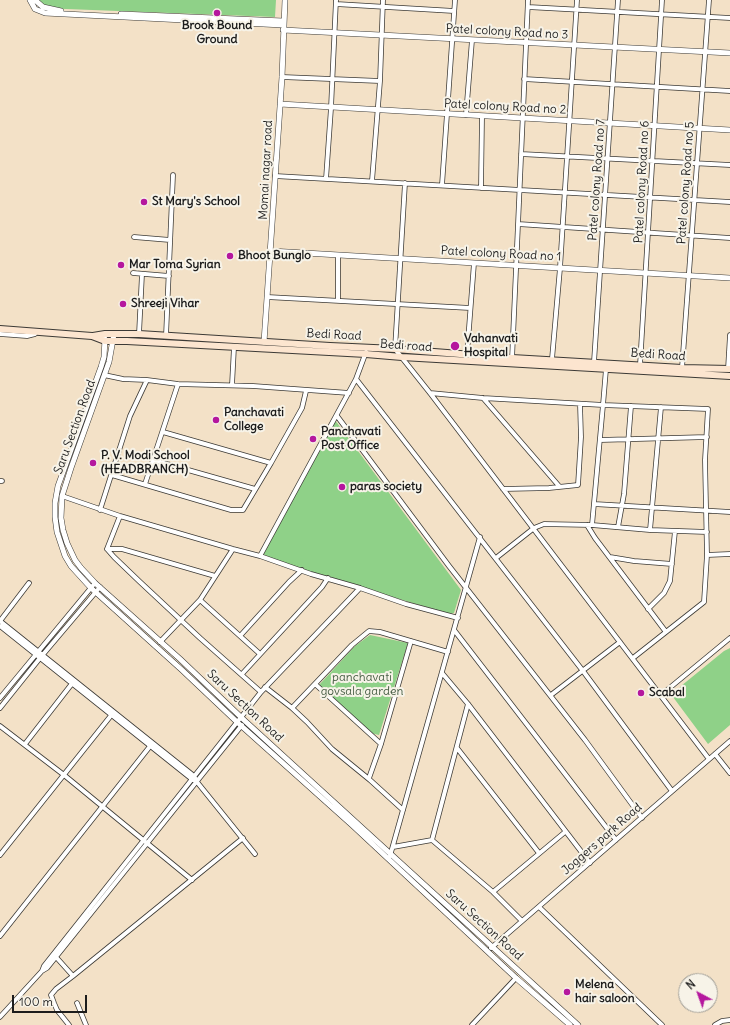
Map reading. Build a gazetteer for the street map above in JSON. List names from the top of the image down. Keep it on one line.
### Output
{"streets":{"main road":["Bedi Road","Bedi road"],"street":["Patel colony Road no 3","Patel colony Road no 2","Momai nagar road","Patel colony Road no 7","Patel colony Road no 6","Patel colony Road no 5","Patel colony Road no 1","Saru Section Road","Joggers park Road"]},"crossings":[["Patel colony Road no 3","Momai nagar road"],["Patel colony Road no 3","Patel colony Road no 7"],["Patel colony Road no 3","Patel colony Road no 6"],["Patel colony Road no 3","Patel colony Road no 5"],["Patel colony Road no 2","Momai nagar road"],["Patel colony Road no 2","Patel colony Road no 7"],["Patel colony Road no 2","Patel colony Road no 6"],["Patel colony Road no 2","Patel colony Road no 5"],["Momai nagar road","Patel colony Road no 1"],["Momai nagar road","Bedi Road"],["Patel colony Road no 7","Patel colony Road no 1"],["Patel colony Road no 7","Bedi Road"],["Patel colony Road no 6","Patel colony Road no 1"],["Patel colony Road no 6","Bedi Road"],["Patel colony Road no 5","Patel colony Road no 1"],["Patel colony Road no 5","Bedi Road"],["Bedi Road","Bedi road"],["Bedi Road","Saru Section Road"],["Bedi road","Saru Section Road"],["Saru Section Road","Joggers park Road"]],"parks":["panchavati govsala garden"],"places":["Brook Bound Ground","St Mary's School","Bhoot Bunglo","Mar Toma Syrian","Shreeji Vihar","Vahanvati Hospital","Panchavati College","Panchavati Post Office","P. V. Modi School (HEADBRANCH)","paras society","Scabal","Melena hair saloon"],"scale_bar":"100 m","north":"top left"}
